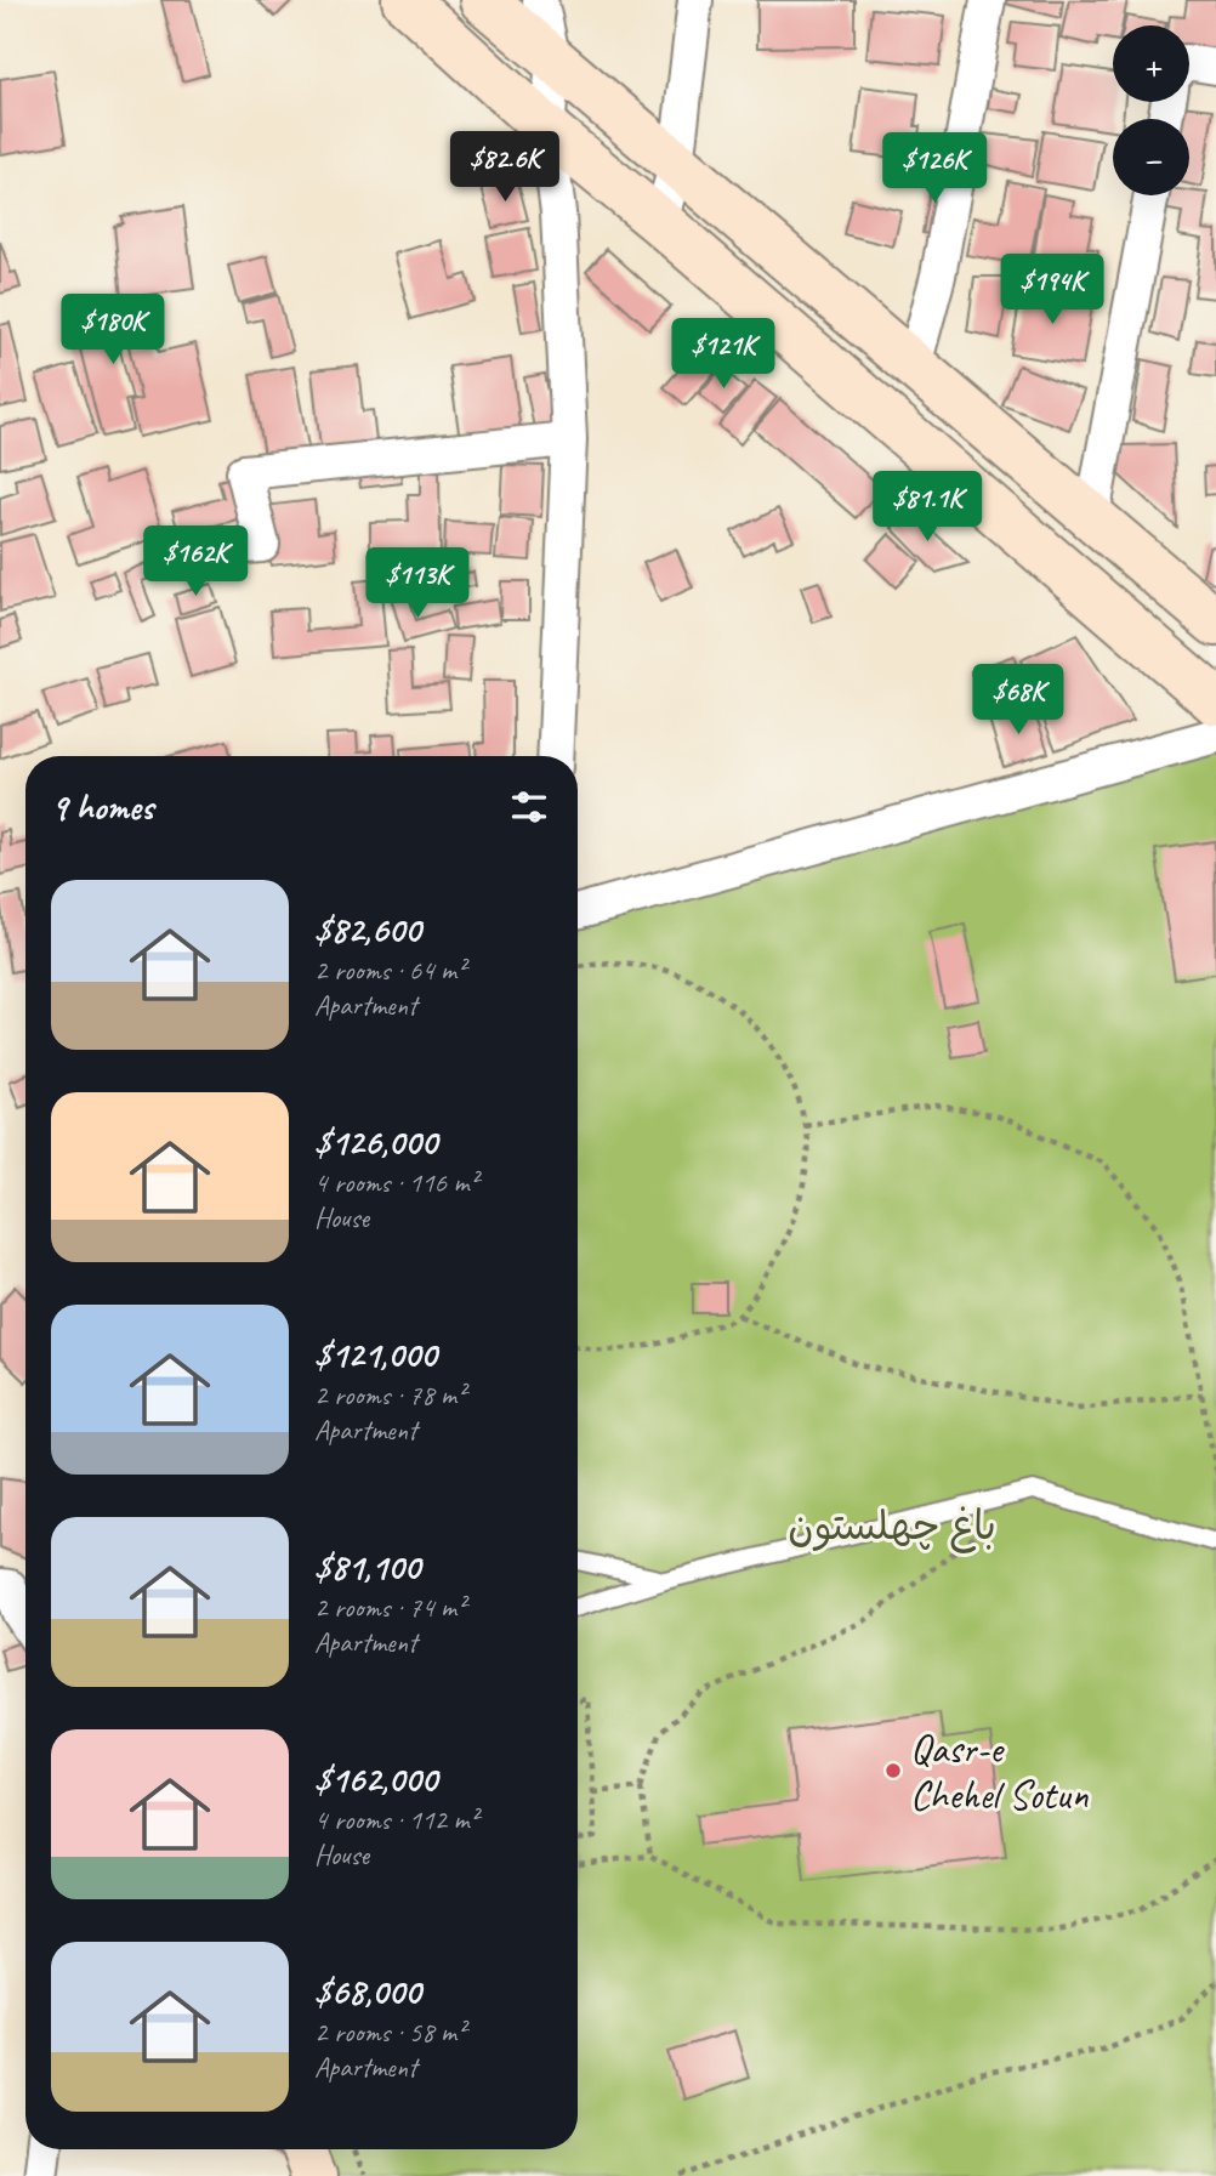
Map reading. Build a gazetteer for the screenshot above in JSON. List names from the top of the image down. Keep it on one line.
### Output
{"parks":["باغ چهلستون"],"places":["Qasr-e Chehel Sotun"],"page":{"map_buttons":["+","−"],"price":["$82.6K","$126K","$194K","$180K","$121K","$81.1K","$162K","$113K","$68K"],"heading":"9 homes","list":[{"name":"$82,600","note":"2 rooms · 64 m² · Apartment"},{"name":"$126,000","note":"4 rooms · 116 m² · House"},{"name":"$121,000","note":"2 rooms · 78 m² · Apartment"},{"name":"$81,100","note":"2 rooms · 74 m² · Apartment"},{"name":"$162,000","note":"4 rooms · 112 m² · House"},{"name":"$68,000","note":"2 rooms · 58 m² · Apartment"}]}}
